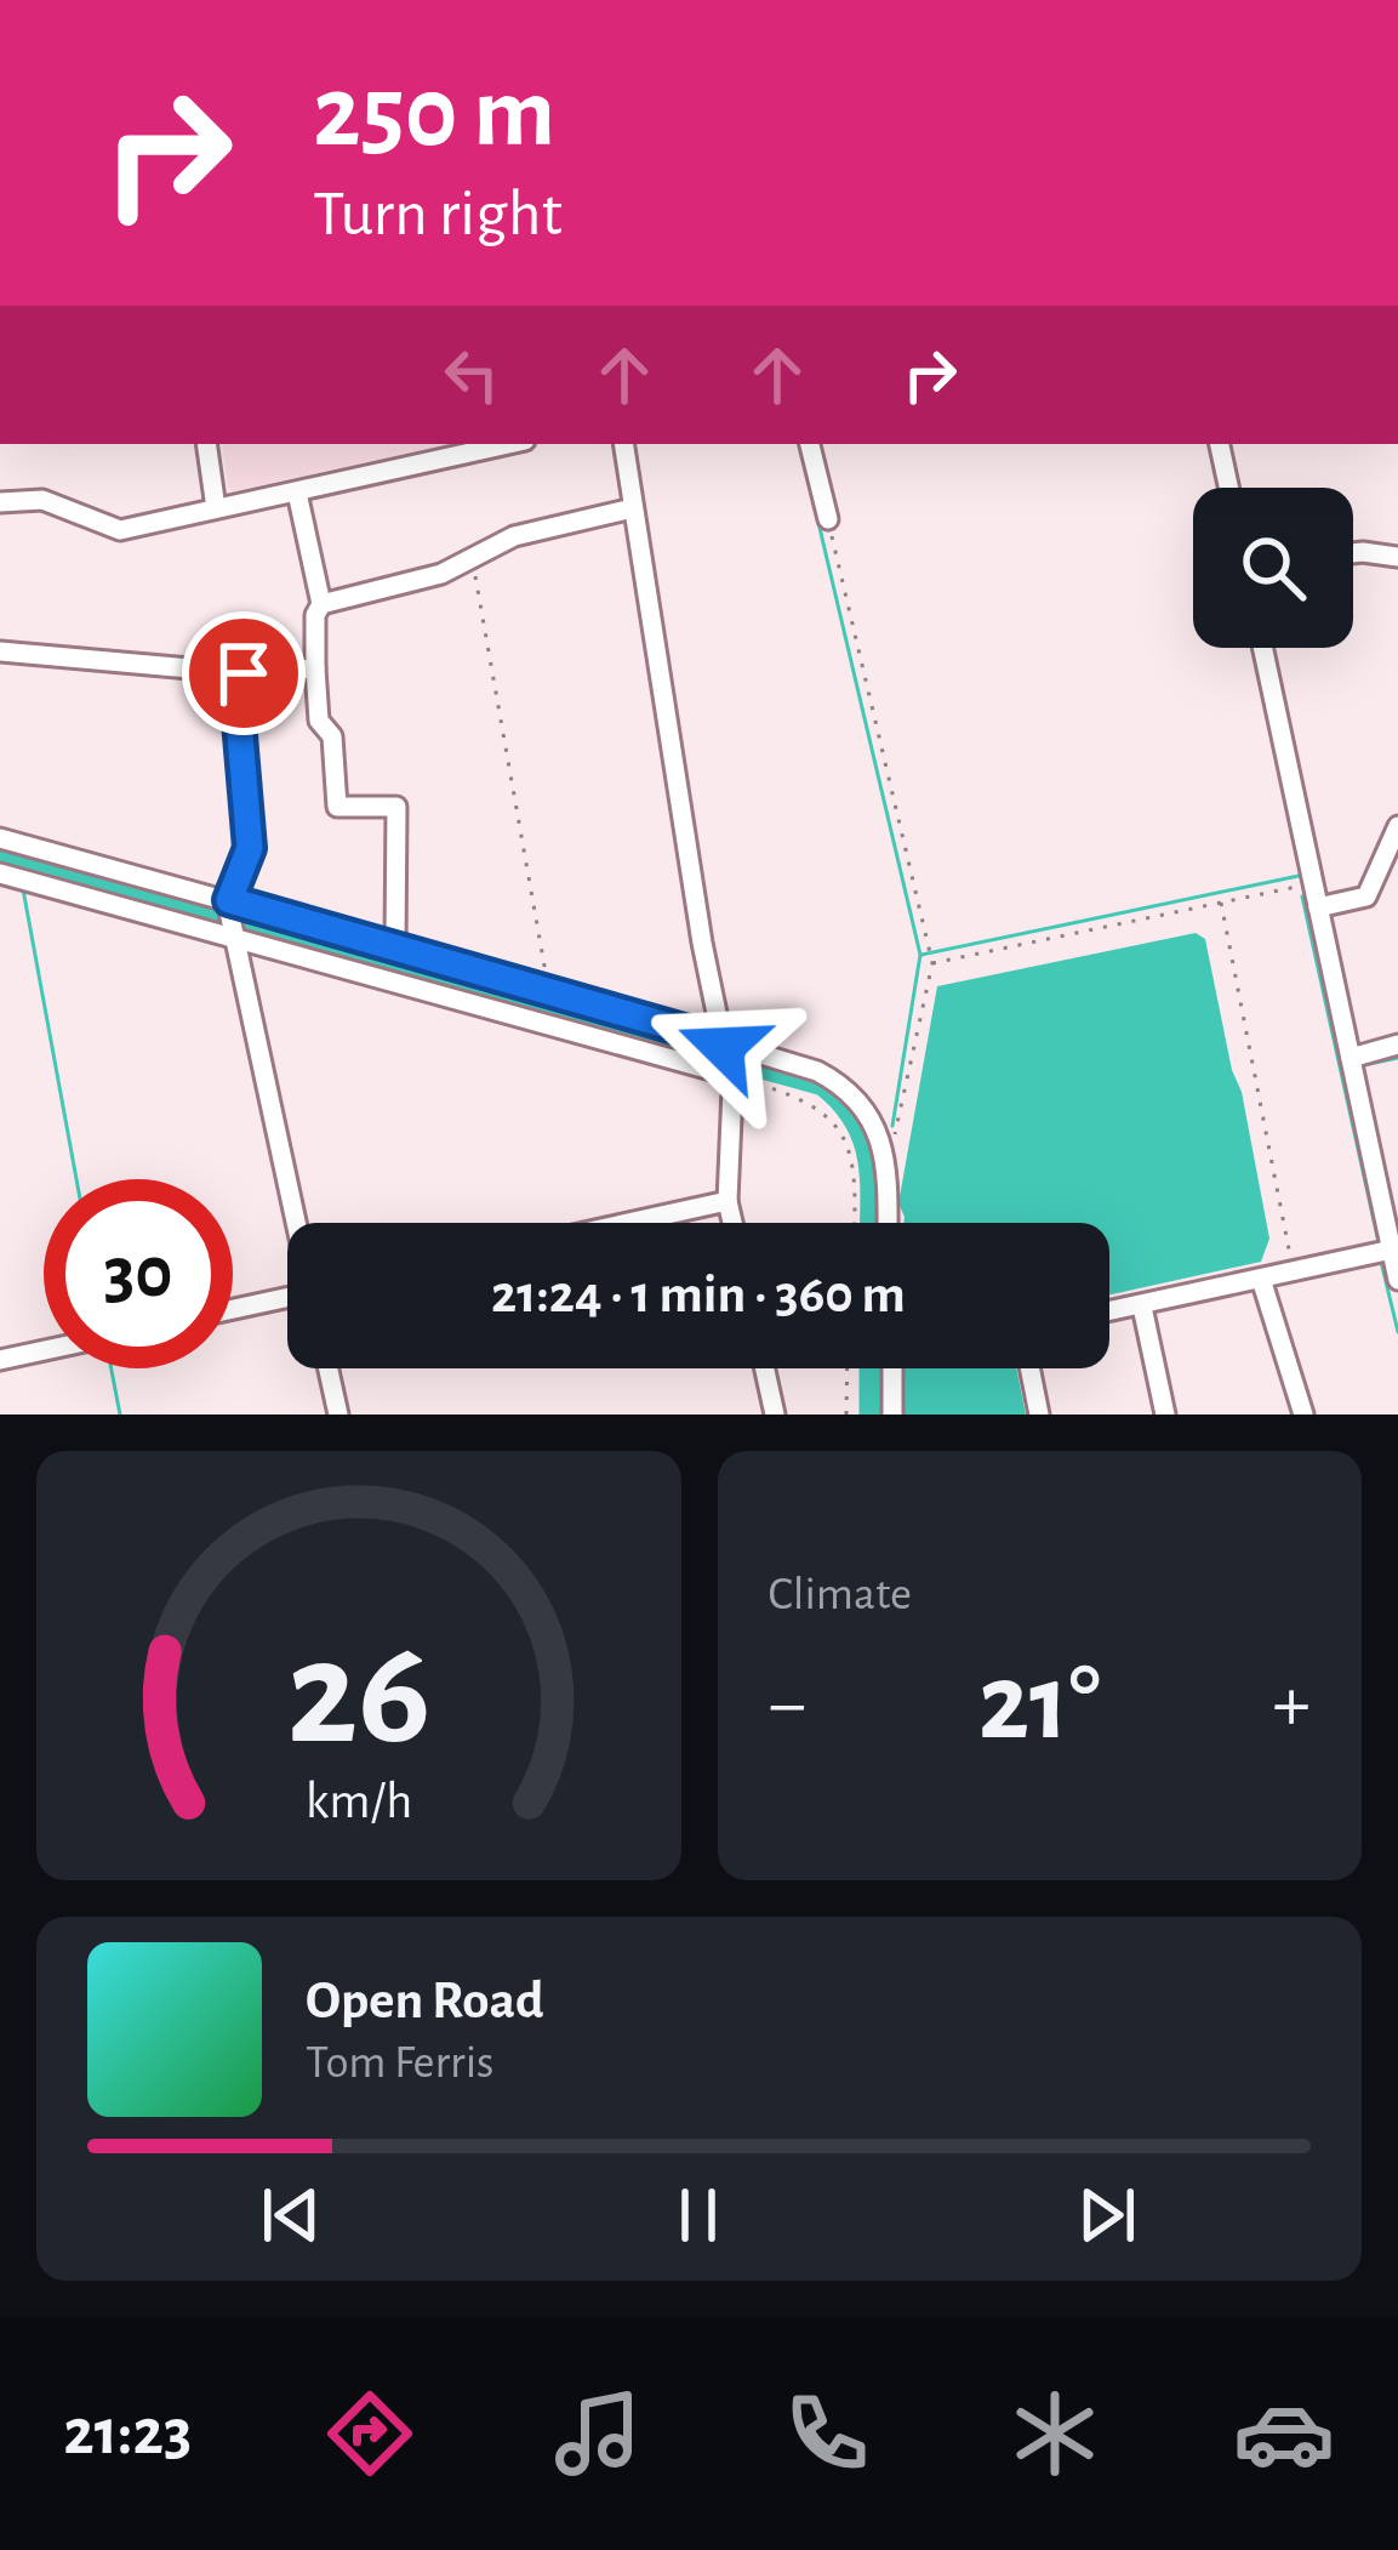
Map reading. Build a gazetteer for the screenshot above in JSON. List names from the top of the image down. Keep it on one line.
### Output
{"page":{"turn":["250 m","Turn right"],"limit":"30","trip":"21:24 · 1 min · 360 m","tile":"Climate","heat":["−","21°","+"],"song":["Open Road","Tom Ferris"],"tabs":"21:23","gauge":["26","km/h"]}}
